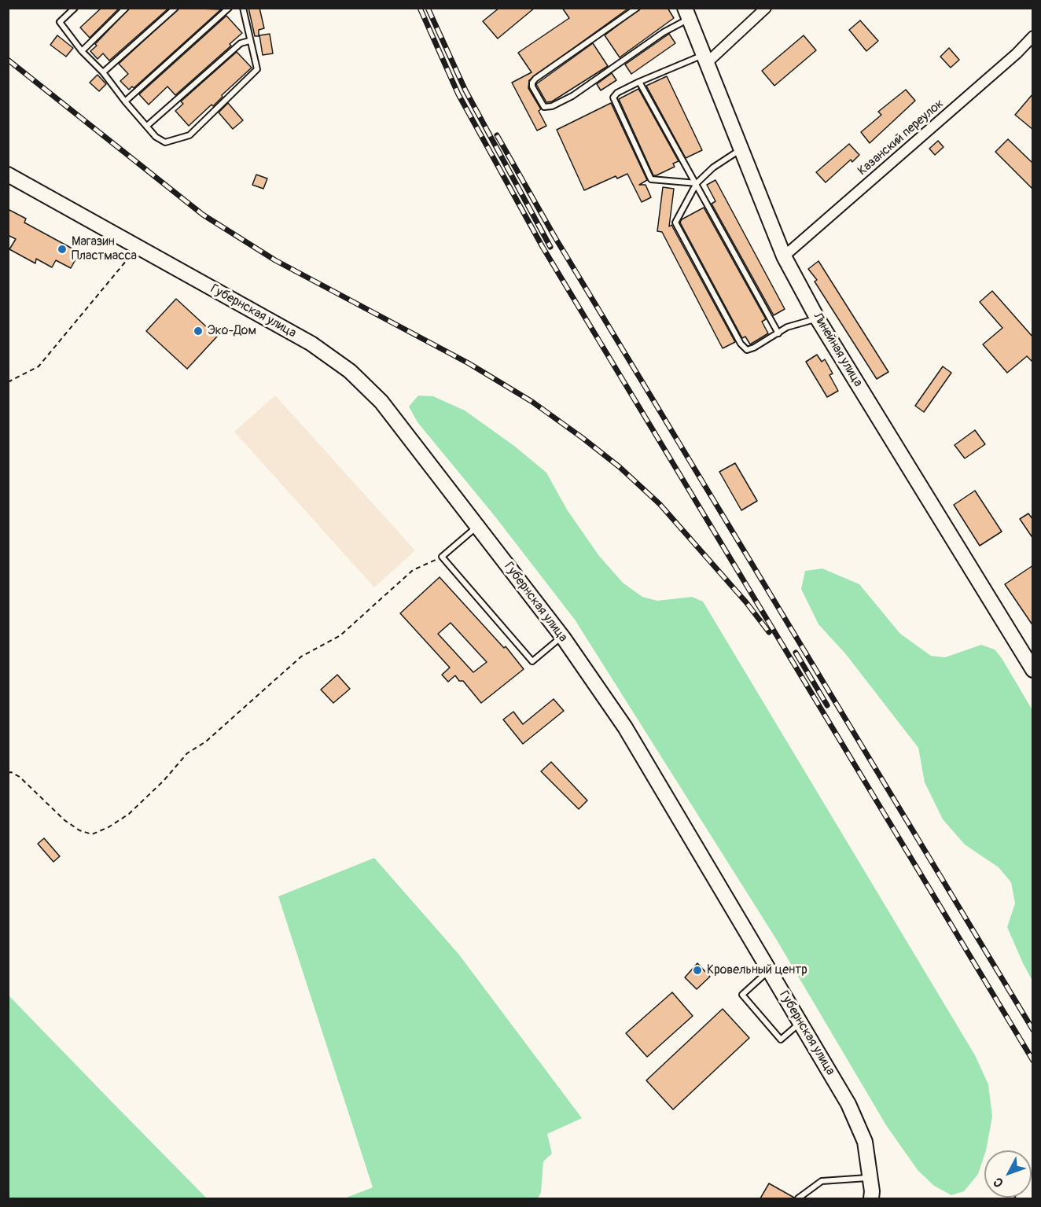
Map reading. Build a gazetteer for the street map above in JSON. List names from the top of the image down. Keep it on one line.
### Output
{"streets":{"main road":["Губернская улица","Линейная улица"],"street":["Казанский переулок"]},"crossings":[["Казанский переулок","Линейная улица"]],"places":["Магазин Пластмасса","Эко-Дом","Кровельный центр"],"north":"bottom left"}
